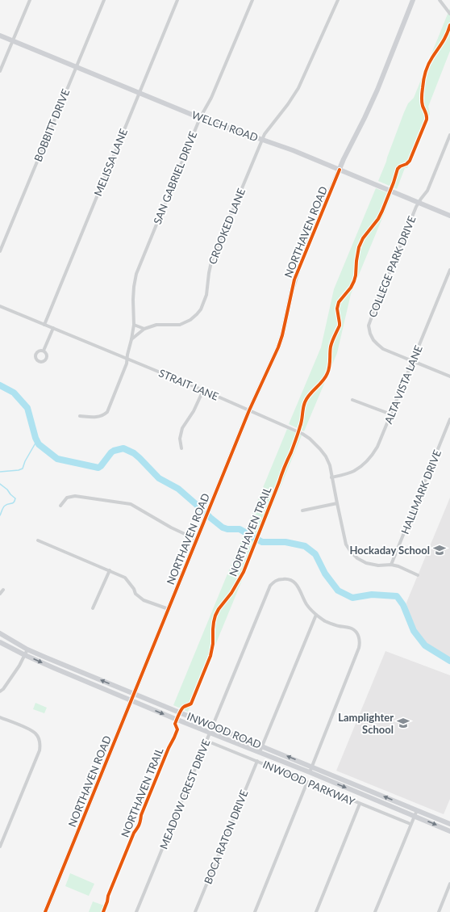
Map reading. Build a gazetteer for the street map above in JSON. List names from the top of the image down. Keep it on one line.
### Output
{"streets":{"street":["BOBBITT DRIVE","WELCH ROAD","MELISSA LANE","SAN GABRIEL DRIVE","CROOKED LANE","NORTHAVEN ROAD","COLLEGE PARK DRIVE","STRAIT LANE","ALTA VISTA LANE","HALLMARK DRIVE","INWOOD ROAD","INWOOD PARKWAY","MEADOW CREST DRIVE","BOCA RATON DRIVE"],"cycle path":["NORTHAVEN TRAIL"]},"crossings":[["BOBBITT DRIVE","WELCH ROAD"],["WELCH ROAD","MELISSA LANE"],["WELCH ROAD","SAN GABRIEL DRIVE"],["WELCH ROAD","CROOKED LANE"],["WELCH ROAD","NORTHAVEN ROAD"],["WELCH ROAD","COLLEGE PARK DRIVE"],["MELISSA LANE","STRAIT LANE"],["SAN GABRIEL DRIVE","CROOKED LANE"],["NORTHAVEN ROAD","STRAIT LANE"],["NORTHAVEN ROAD","INWOOD ROAD"],["COLLEGE PARK DRIVE","ALTA VISTA LANE"],["STRAIT LANE","ALTA VISTA LANE"],["STRAIT LANE","HALLMARK DRIVE"],["INWOOD ROAD","MEADOW CREST DRIVE"],["INWOOD PARKWAY","MEADOW CREST DRIVE"],["INWOOD PARKWAY","BOCA RATON DRIVE"]],"places":{"school or university":["Hockaday School","Lamplighter School"]}}
